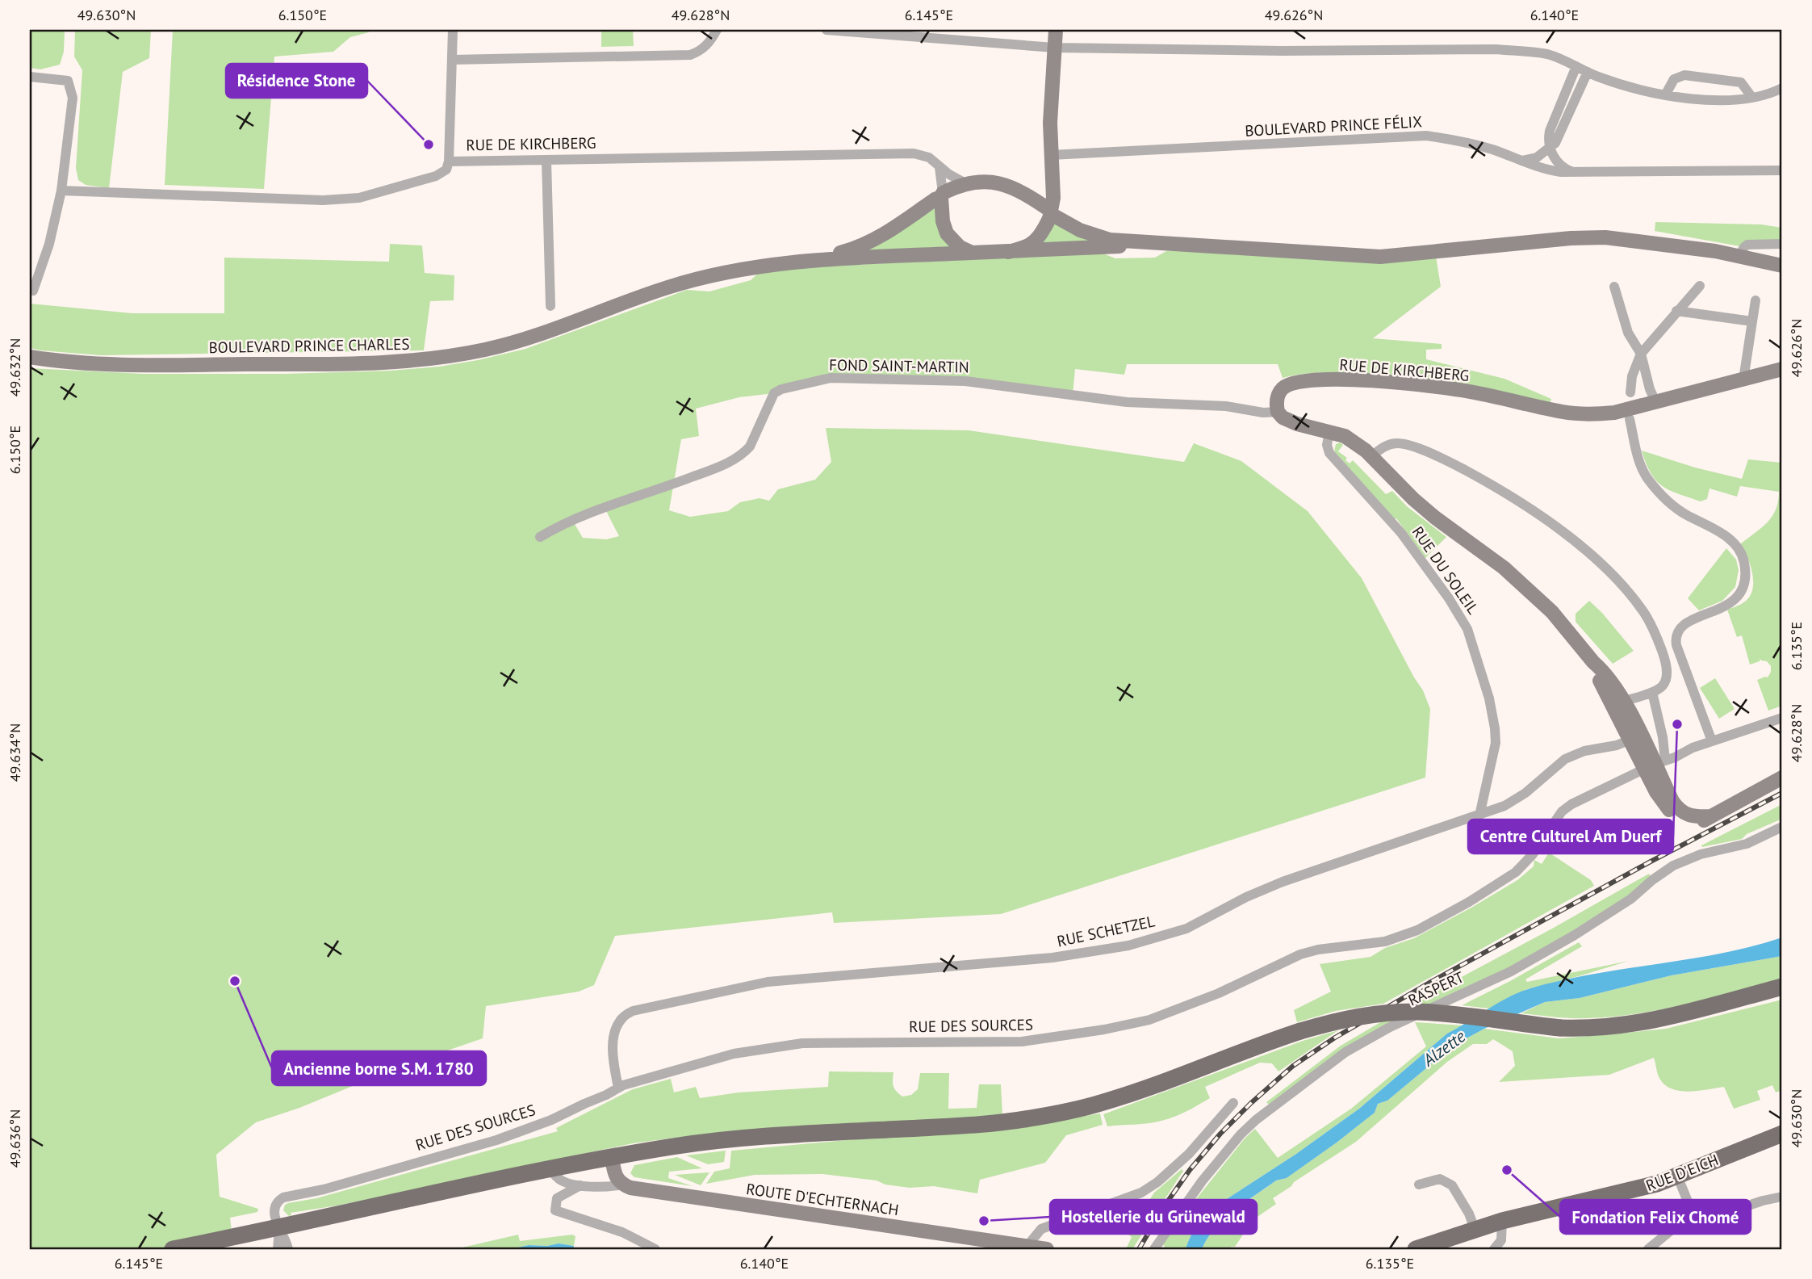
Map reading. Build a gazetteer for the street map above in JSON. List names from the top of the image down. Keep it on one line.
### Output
{"streets":{"main road":["RUE DE KIRCHBERG","BOULEVARD PRINCE CHARLES","RUE D'EICH","ROUTE D'ECHTERNACH"],"street":["BOULEVARD PRINCE FÉLIX","FOND SAINT-MARTIN","RUE DU SOLEIL","RUE SCHETZEL","RASPERT","RUE DES SOURCES"]},"crossings":[["RUE DE KIRCHBERG","BOULEVARD PRINCE CHARLES"],["RUE DE KIRCHBERG","FOND SAINT-MARTIN"],["RUE DU SOLEIL","RUE SCHETZEL"],["RUE SCHETZEL","RUE DES SOURCES"]],"water":["Alzette"],"places":["Résidence Stone","Centre Culturel Am Duerf","Ancienne borne S.M. 1780","Fondation Felix Chomé","Hostellerie du Grünewald"],"coordinates":["49.630°N","6.150°E","49.628°N","6.145°E","49.626°N","6.140°E","49.632°N","6.135°E","49.634°N","49.636°N"]}
